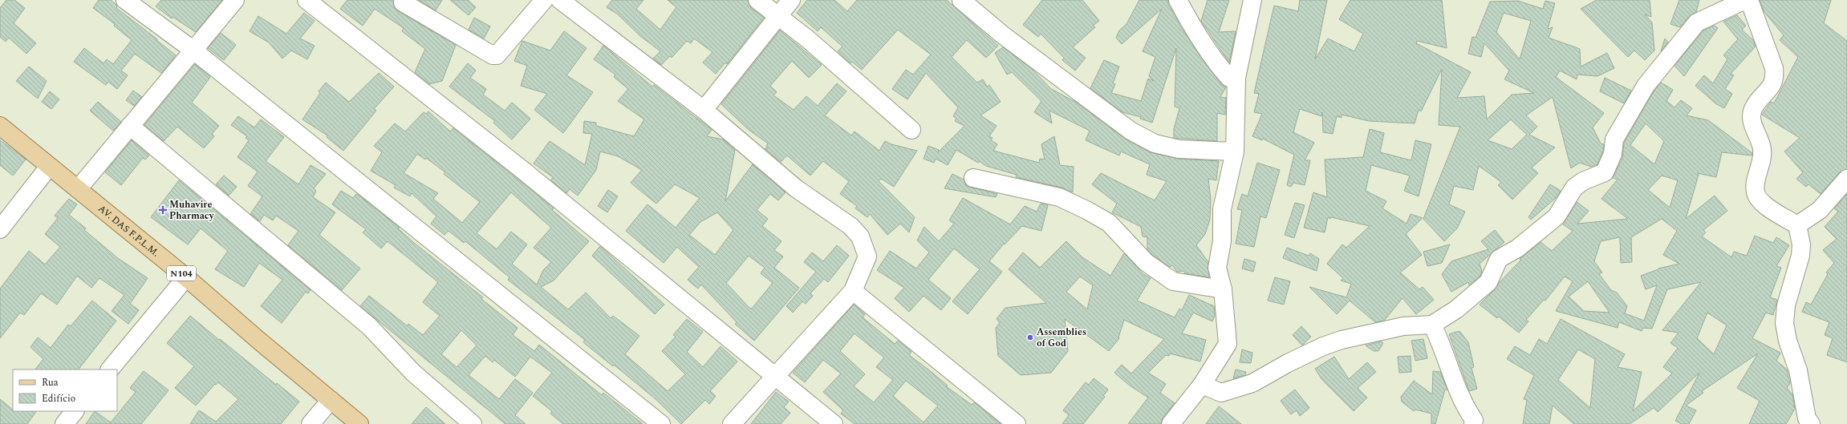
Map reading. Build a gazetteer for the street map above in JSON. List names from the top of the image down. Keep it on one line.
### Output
{"streets":{"main road":["AV. DAS F.P.L.M.","N104"]},"places":{"health":["Muhavire Pharmacy"],"other":["Assemblies of God"]},"legend":["Rua","Edifício"]}
